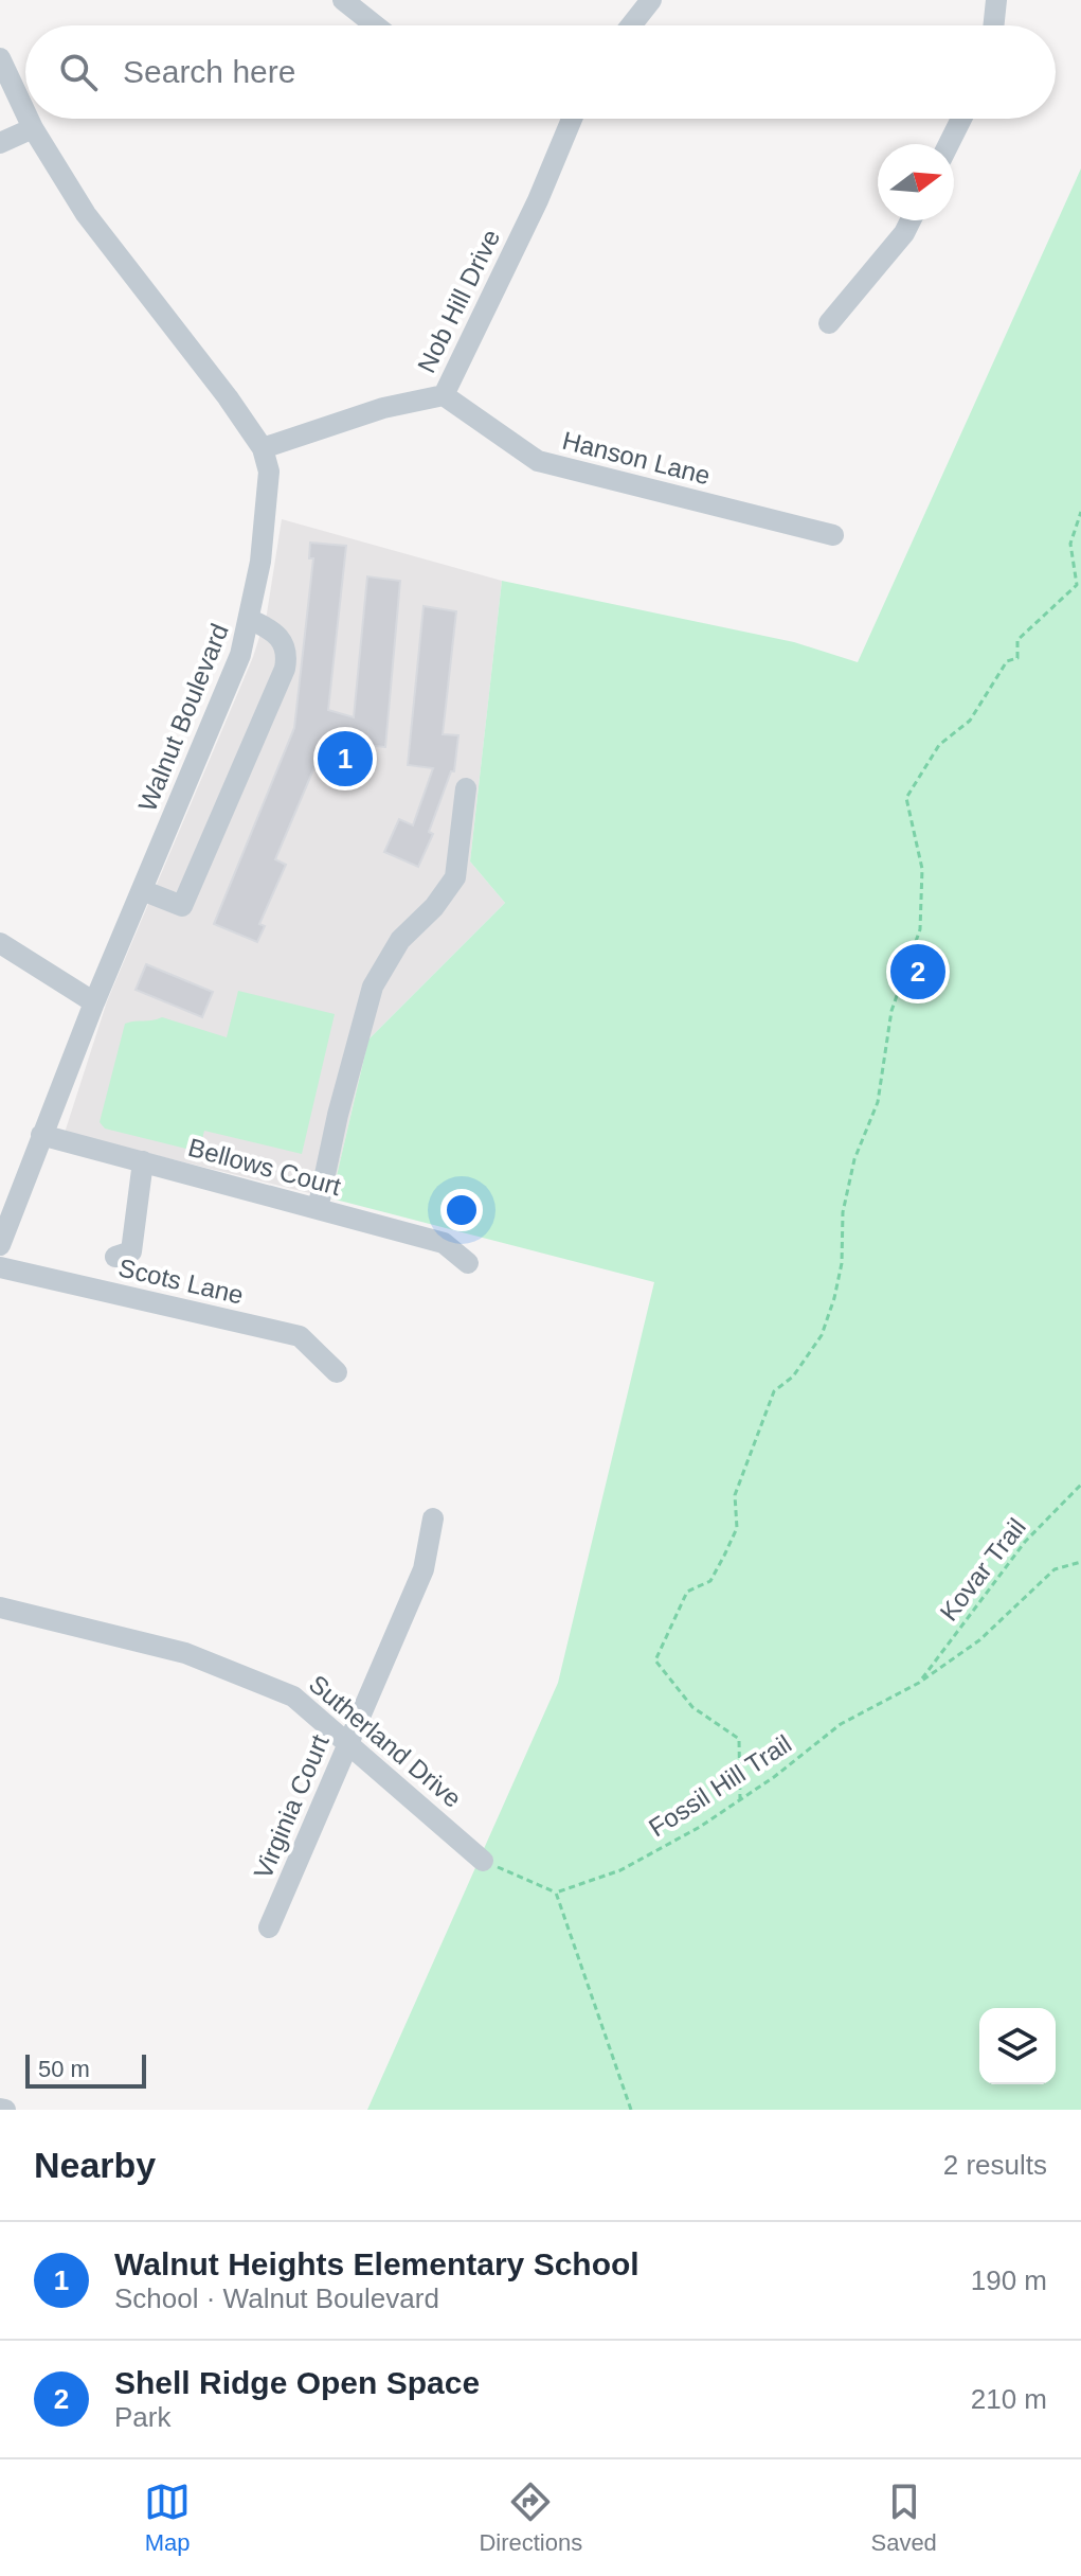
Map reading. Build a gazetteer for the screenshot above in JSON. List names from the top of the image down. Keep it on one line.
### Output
{"streets":{"street":["Nob Hill Drive","Hanson Lane","Walnut Boulevard","Bellows Court","Scots Lane","Sutherland Drive","Virginia Court"],"path":["Kovar Trail","Fossil Hill Trail"]},"crossings":[["Nob Hill Drive","Hanson Lane"],["Nob Hill Drive","Walnut Boulevard"],["Walnut Boulevard","Bellows Court"],["Kovar Trail","Fossil Hill Trail"],["Sutherland Drive","Virginia Court"]],"scale_bar":"50 m","north":"right","page":{"search":"Search here","pins":["1","2"],"scale":"50 m","heading":["Nearby","2 results"],"list":[{"mark":"1","name":"Walnut Heights Elementary School","note":"School · Walnut Boulevard","value":"190 m"},{"mark":"2","name":"Shell Ridge Open Space","note":"Park","value":"210 m"}],"nav":["Map","Directions","Saved"]}}
